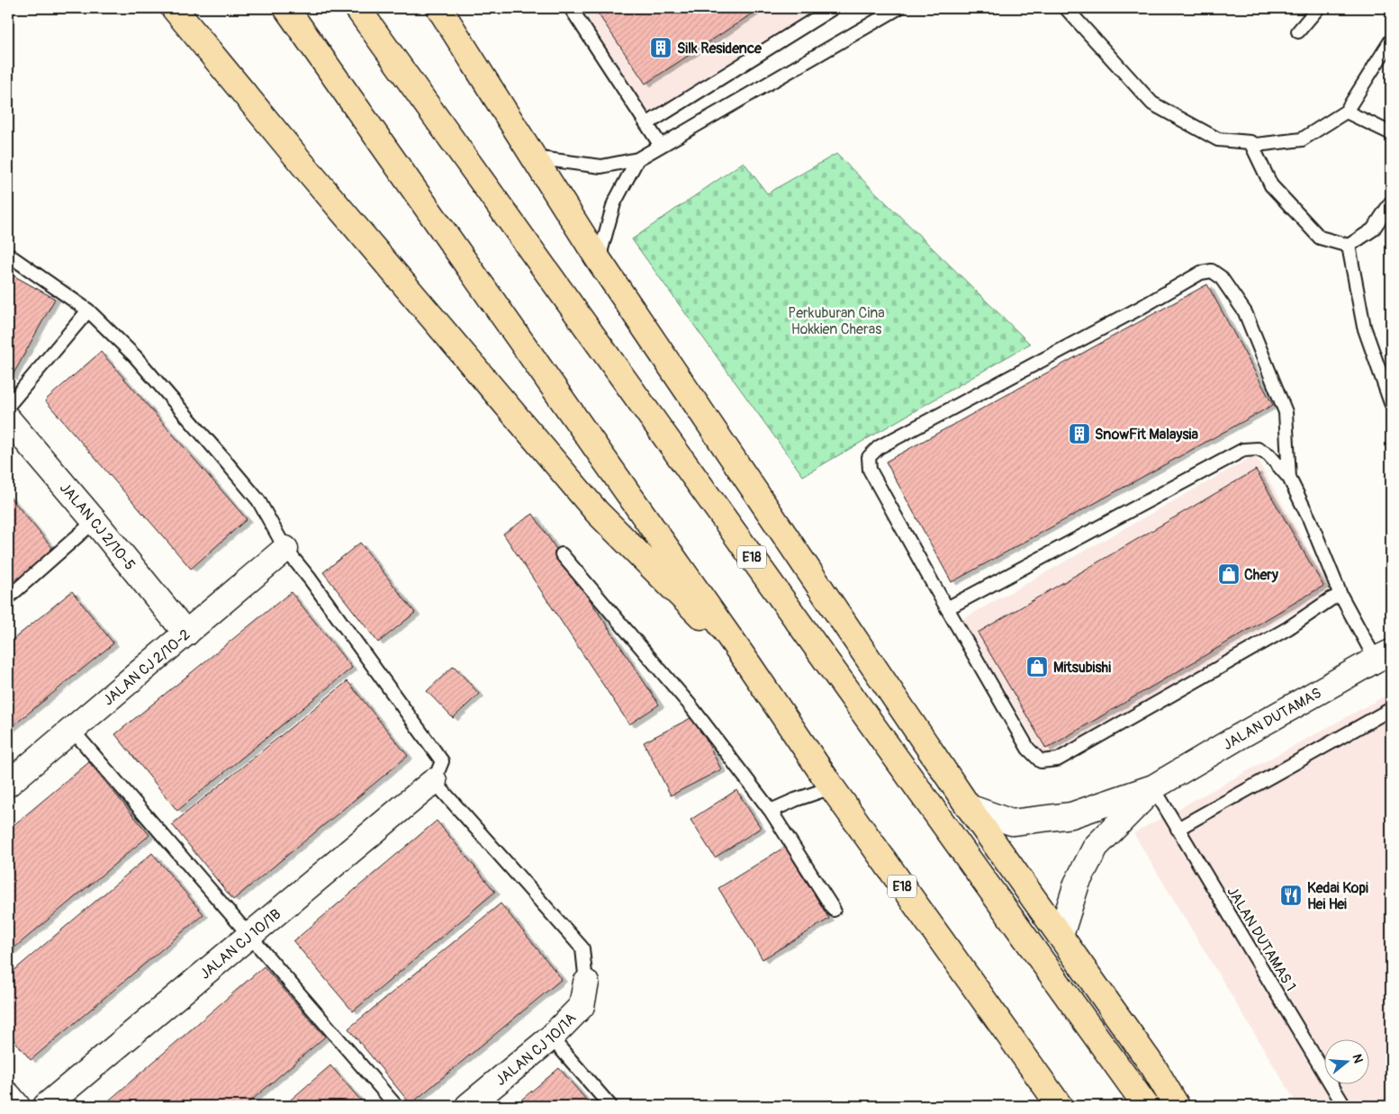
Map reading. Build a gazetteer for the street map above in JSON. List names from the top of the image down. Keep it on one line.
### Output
{"streets":{"highway":["E18"],"street":["JALAN CJ 2/10-5","JALAN CJ 2/10-2","JALAN DUTAMAS","JALAN CJ 10/1B","JALAN CJ 10/1A"],"lane":["JALAN DUTAMAS 1"]},"crossings":[["JALAN CJ 2/10-5","JALAN CJ 2/10-2"],["JALAN DUTAMAS","JALAN DUTAMAS 1"]],"parks":["Perkuburan Cina Hokkien Cheras"],"places":{"building":["Silk Residence","SnowFit Malaysia"],"shop":["Chery","Mitsubishi"],"restaurant":["Kedai Kopi Hei Hei"]},"north":"right"}
